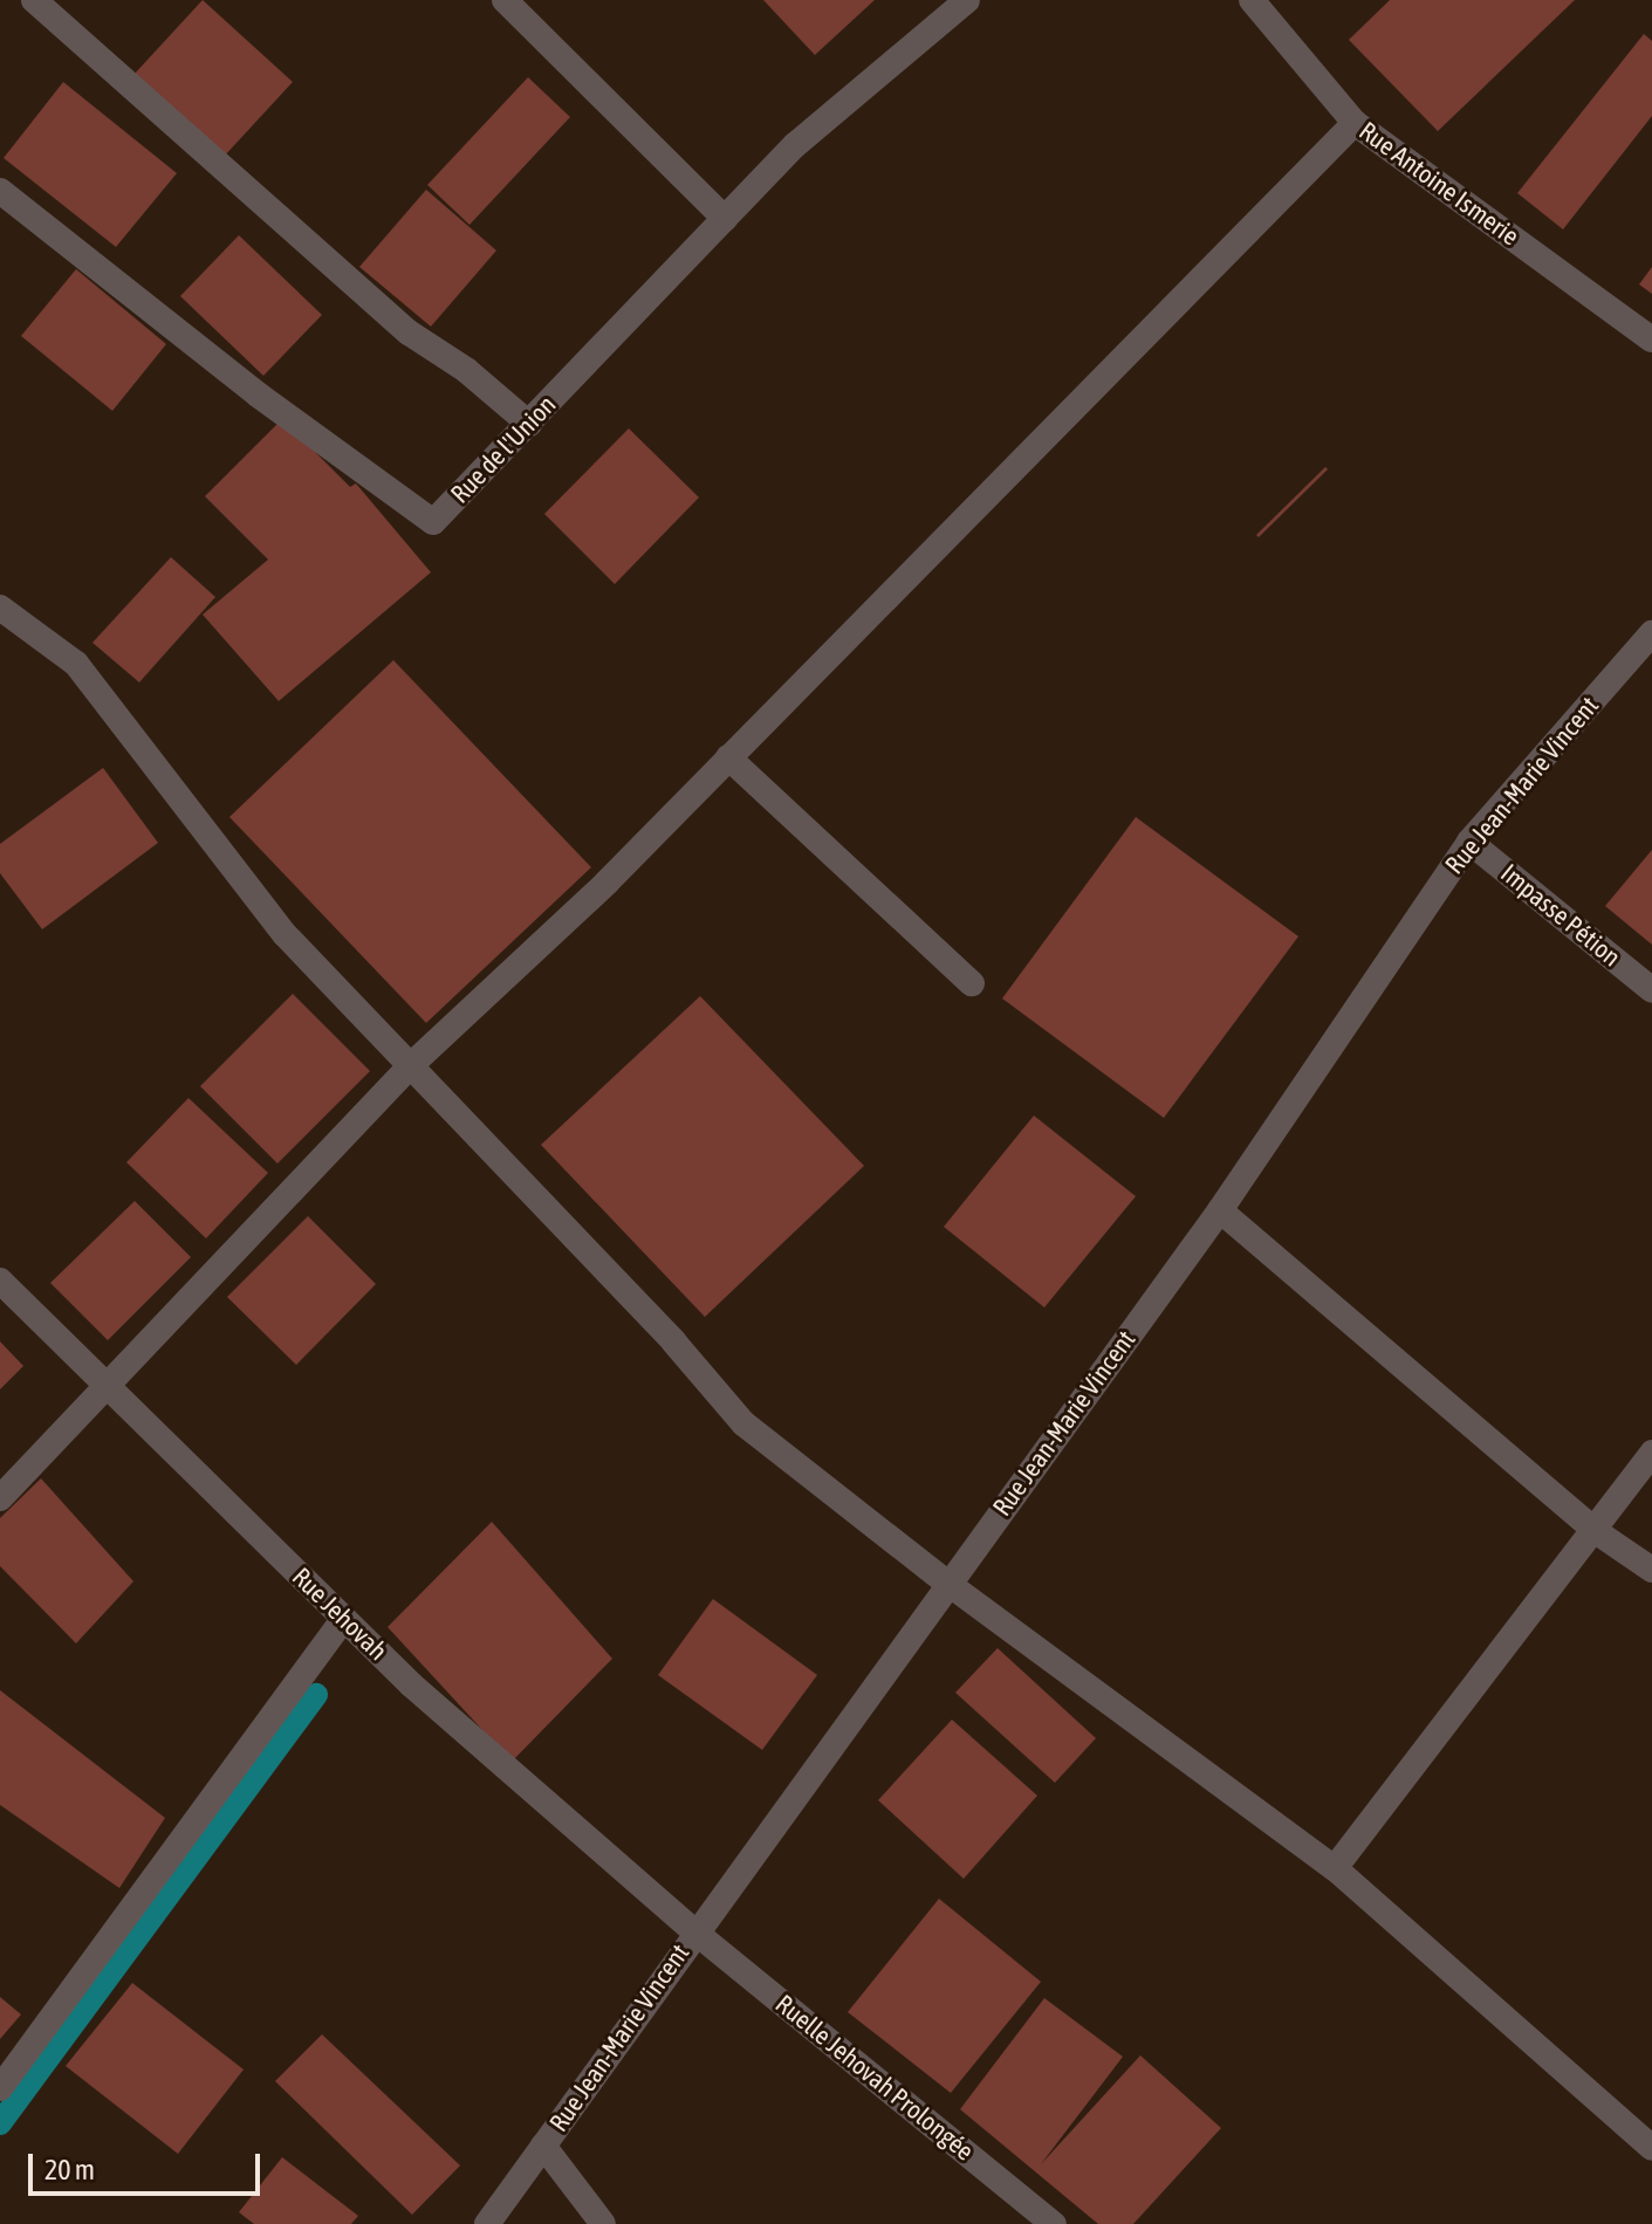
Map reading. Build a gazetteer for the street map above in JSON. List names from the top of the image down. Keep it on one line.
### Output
{"streets":{"street":["Rue Antoine Ismerie","Rue de l'Union","Rue Jean-Marie Vincent","Impasse Pétion","Rue Jehovah","Ruelle Jehovah Prolongée"]},"crossings":[["Rue Jean-Marie Vincent","Impasse Pétion"],["Rue Jean-Marie Vincent","Rue Jehovah"],["Rue Jean-Marie Vincent","Ruelle Jehovah Prolongée"],["Rue Jehovah","Ruelle Jehovah Prolongée"]],"scale_bar":"20 m"}
